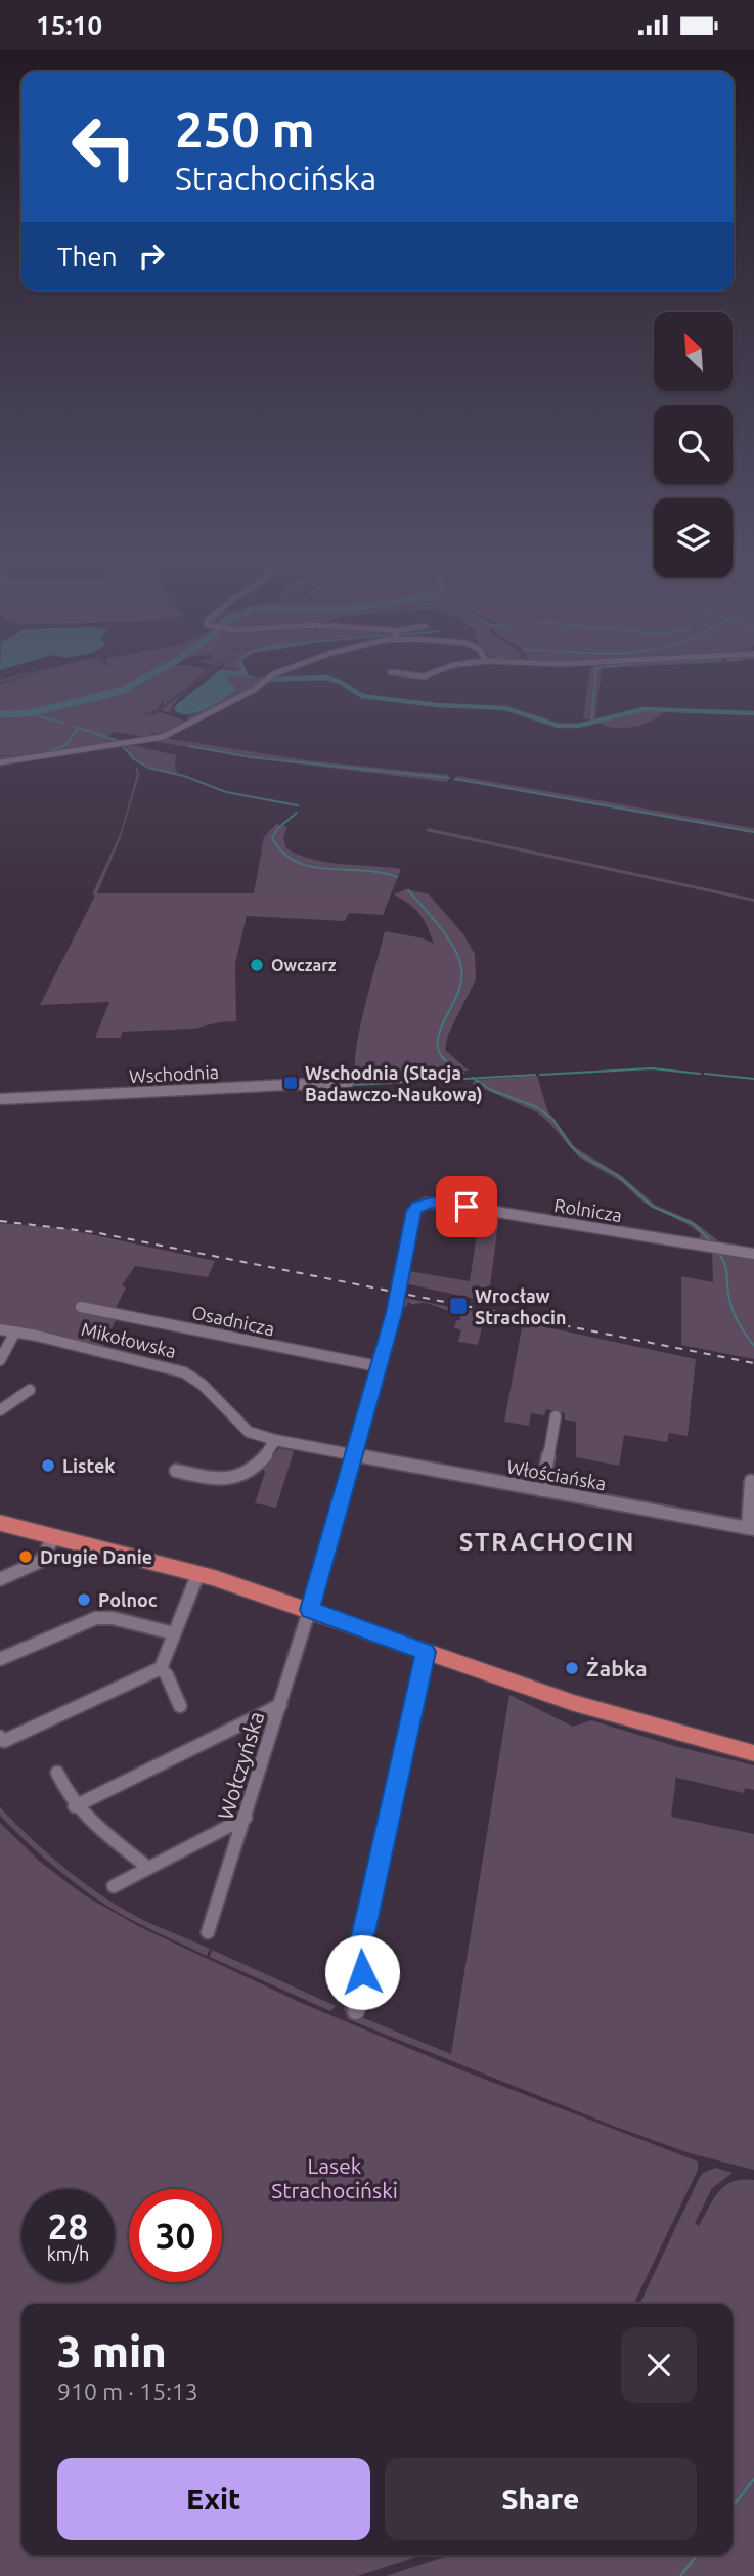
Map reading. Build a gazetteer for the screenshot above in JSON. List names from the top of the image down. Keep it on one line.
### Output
{"streets":{"street":["Wschodnia","Rolnicza","Osadnicza","Mikołowska","Włościańska","Wołczyńska"]},"crossings":[["Rolnicza","Wołczyńska"],["Osadnicza","Wołczyńska"],["Mikołowska","Włościańska"],["Mikołowska","Wołczyńska"],["Włościańska","Wołczyńska"]],"districts":["STRACHOCIN"],"parks":["Lasek Strachociński"],"places":{"other":["Owczarz","Listek","Drugie Danie","Polnoc","Żabka"],"transit":["Wschodnia (Stacja Badawczo-Naukowa)","Wrocław Strachocin"]},"north":"top left","page":{"status":"15:10","turn":["250 m","Strachocińska"],"then":"Then","speed":"28 km/h","limit":"30","heading":["3 min","910 m · 15:13"],"buttons":["Exit","Share"]}}
